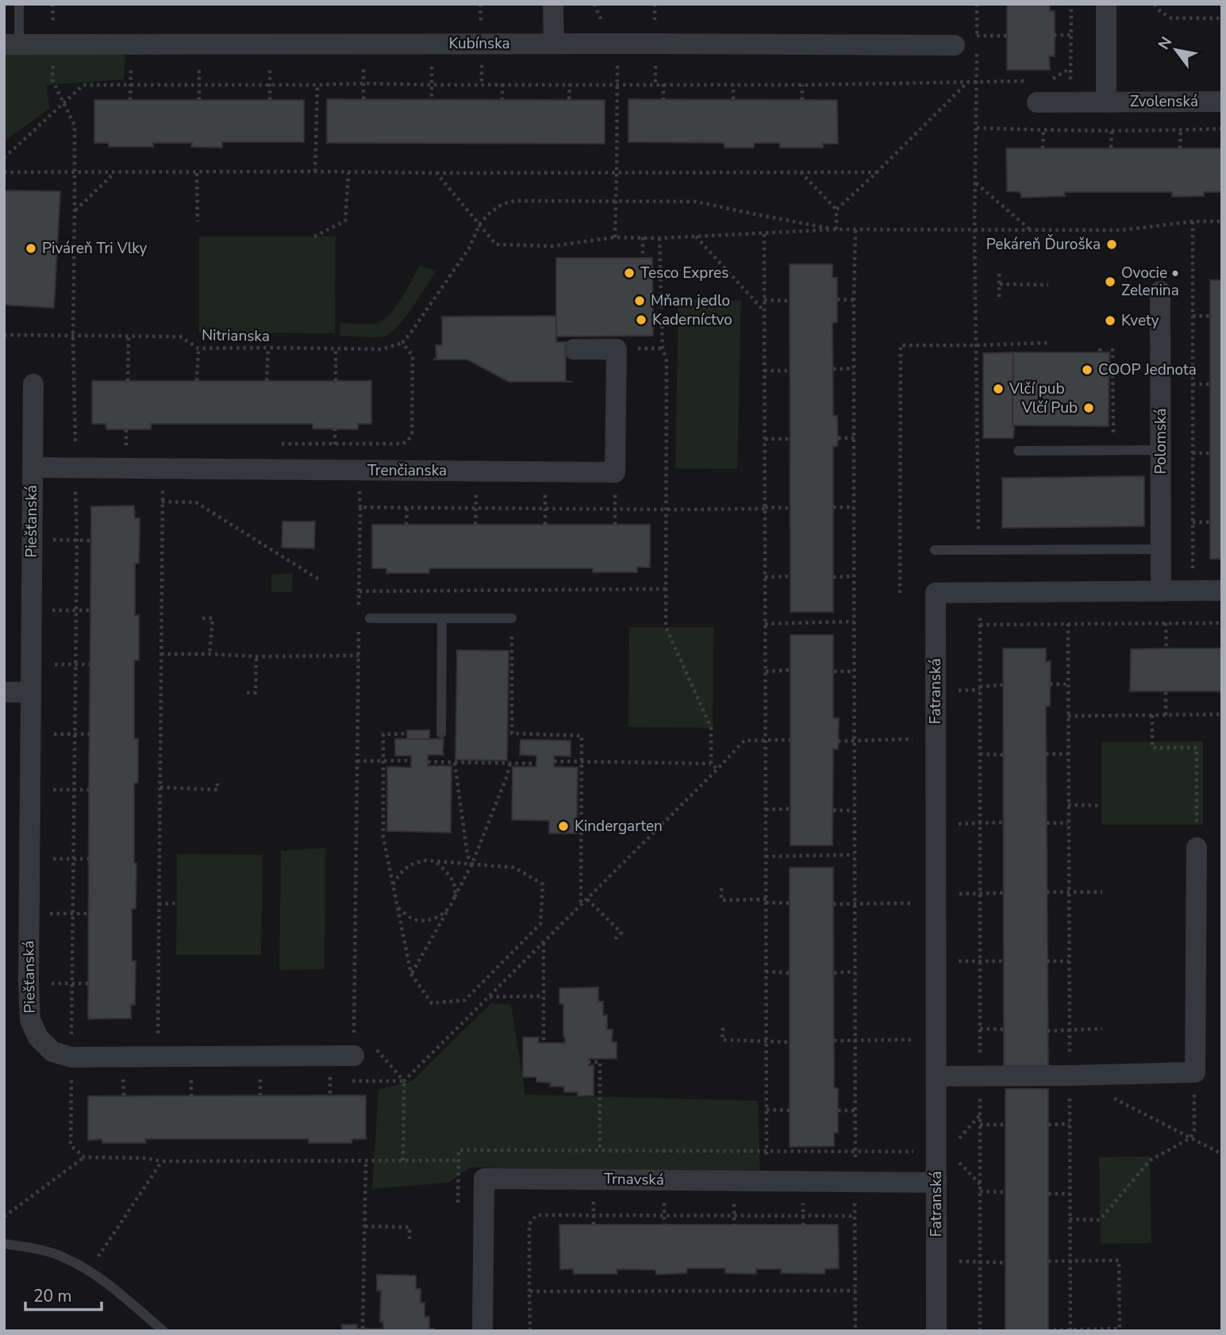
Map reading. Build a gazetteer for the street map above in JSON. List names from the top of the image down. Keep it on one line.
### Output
{"streets":{"street":["Kubínska","Zvolenská","Polomská","Trenčianska","Piešťanská","Fatranská","Trnavská"],"path":["Nitrianska"]},"crossings":[["Polomská","Fatranská"],["Trenčianska","Piešťanská"],["Fatranská","Trnavská"]],"places":["Pekáreň Ďuroška","Piváreň Tri Vlky","Tesco Expres","Ovocie • Zelenina","Mňam jedlo","Kaderníctvo","Kvety","COOP Jednota","Vlčí pub","Vlčí Pub","Kindergarten"],"scale_bar":"20 m","north":"top left"}
